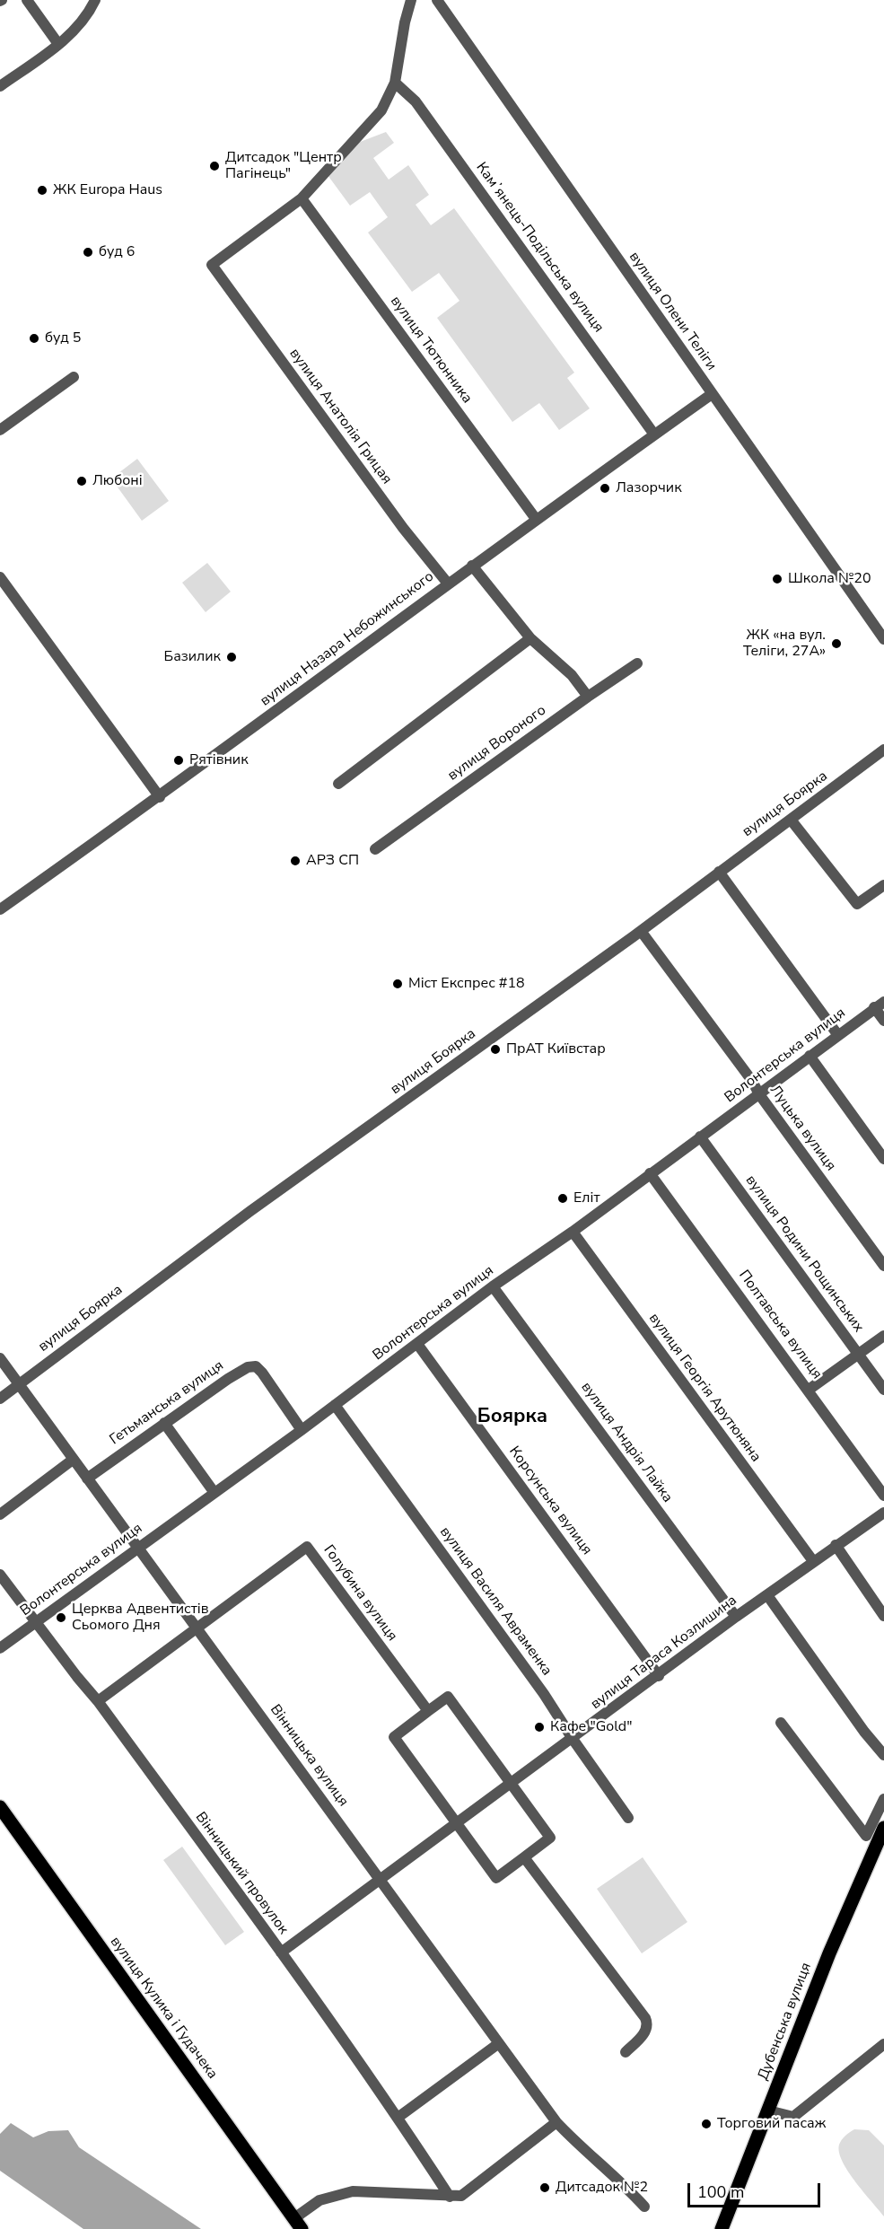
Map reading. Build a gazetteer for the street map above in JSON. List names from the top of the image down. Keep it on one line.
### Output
{"streets":{"main road":["вулиця Кулика і Гудачека","Дубенська вулиця"],"street":["Камʼянець-Подільська вулиця","вулиця Олени Теліги","вулиця Тютюнника","вулиця Анатолія Грицая","вулиця Назара Небожинського","вулиця Вороного","вулиця Боярка","Волонтерська вулиця","Луцька вулиця","вулиця Родини Рощинських","Полтавська вулиця","вулиця Георгія Арутюняна","Гетьманська вулиця","вулиця Андрія Лайка","Корсунська вулиця","Голубина вулиця","вулиця Василя Авраменка","вулиця Тараса Козлишина","Вінницька вулиця","Вінницький провулок"]},"crossings":[["Камʼянець-Подільська вулиця","вулиця Назара Небожинського"],["вулиця Олени Теліги","вулиця Назара Небожинського"],["вулиця Тютюнника","вулиця Анатолія Грицая"],["вулиця Тютюнника","вулиця Назара Небожинського"],["вулиця Анатолія Грицая","вулиця Назара Небожинського"],["вулиця Боярка","Луцька вулиця"],["вулиця Боярка","Вінницька вулиця"],["Волонтерська вулиця","Луцька вулиця"],["Волонтерська вулиця","вулиця Родини Рощинських"],["Волонтерська вулиця","Полтавська вулиця"],["Волонтерська вулиця","вулиця Георгія Арутюняна"],["Волонтерська вулиця","Гетьманська вулиця"],["Волонтерська вулиця","вулиця Андрія Лайка"],["Волонтерська вулиця","Корсунська вулиця"],["Волонтерська вулиця","вулиця Василя Авраменка"],["Волонтерська вулиця","Вінницька вулиця"],["Волонтерська вулиця","Вінницький провулок"],["вулиця Георгія Арутюняна","вулиця Тараса Козлишина"],["Гетьманська вулиця","Вінницька вулиця"],["вулиця Андрія Лайка","вулиця Тараса Козлишина"],["Корсунська вулиця","вулиця Тараса Козлишина"],["Голубина вулиця","Вінницька вулиця"],["Голубина вулиця","Вінницький провулок"],["вулиця Василя Авраменка","вулиця Тараса Козлишина"],["вулиця Тараса Козлишина","Вінницька вулиця"],["вулиця Тараса Козлишина","Вінницький провулок"]],"districts":["Боярка"],"places":["Дитсадок \"Центр Пагінець\"","ЖК Europa Haus","буд 6","буд 5","Любоні","Лазорчик","Школа №20","ЖК «на вул. Теліги, 27А»","Базилик","Рятівник","АРЗ СП","Міст Експрес #18","ПрАТ Київстар","Еліт","Церква Адвентистів Сьомого Дня","Кафе \"Gold\"","Торговий пасаж","Дитсадок №2"],"scale_bar":"100 m"}
